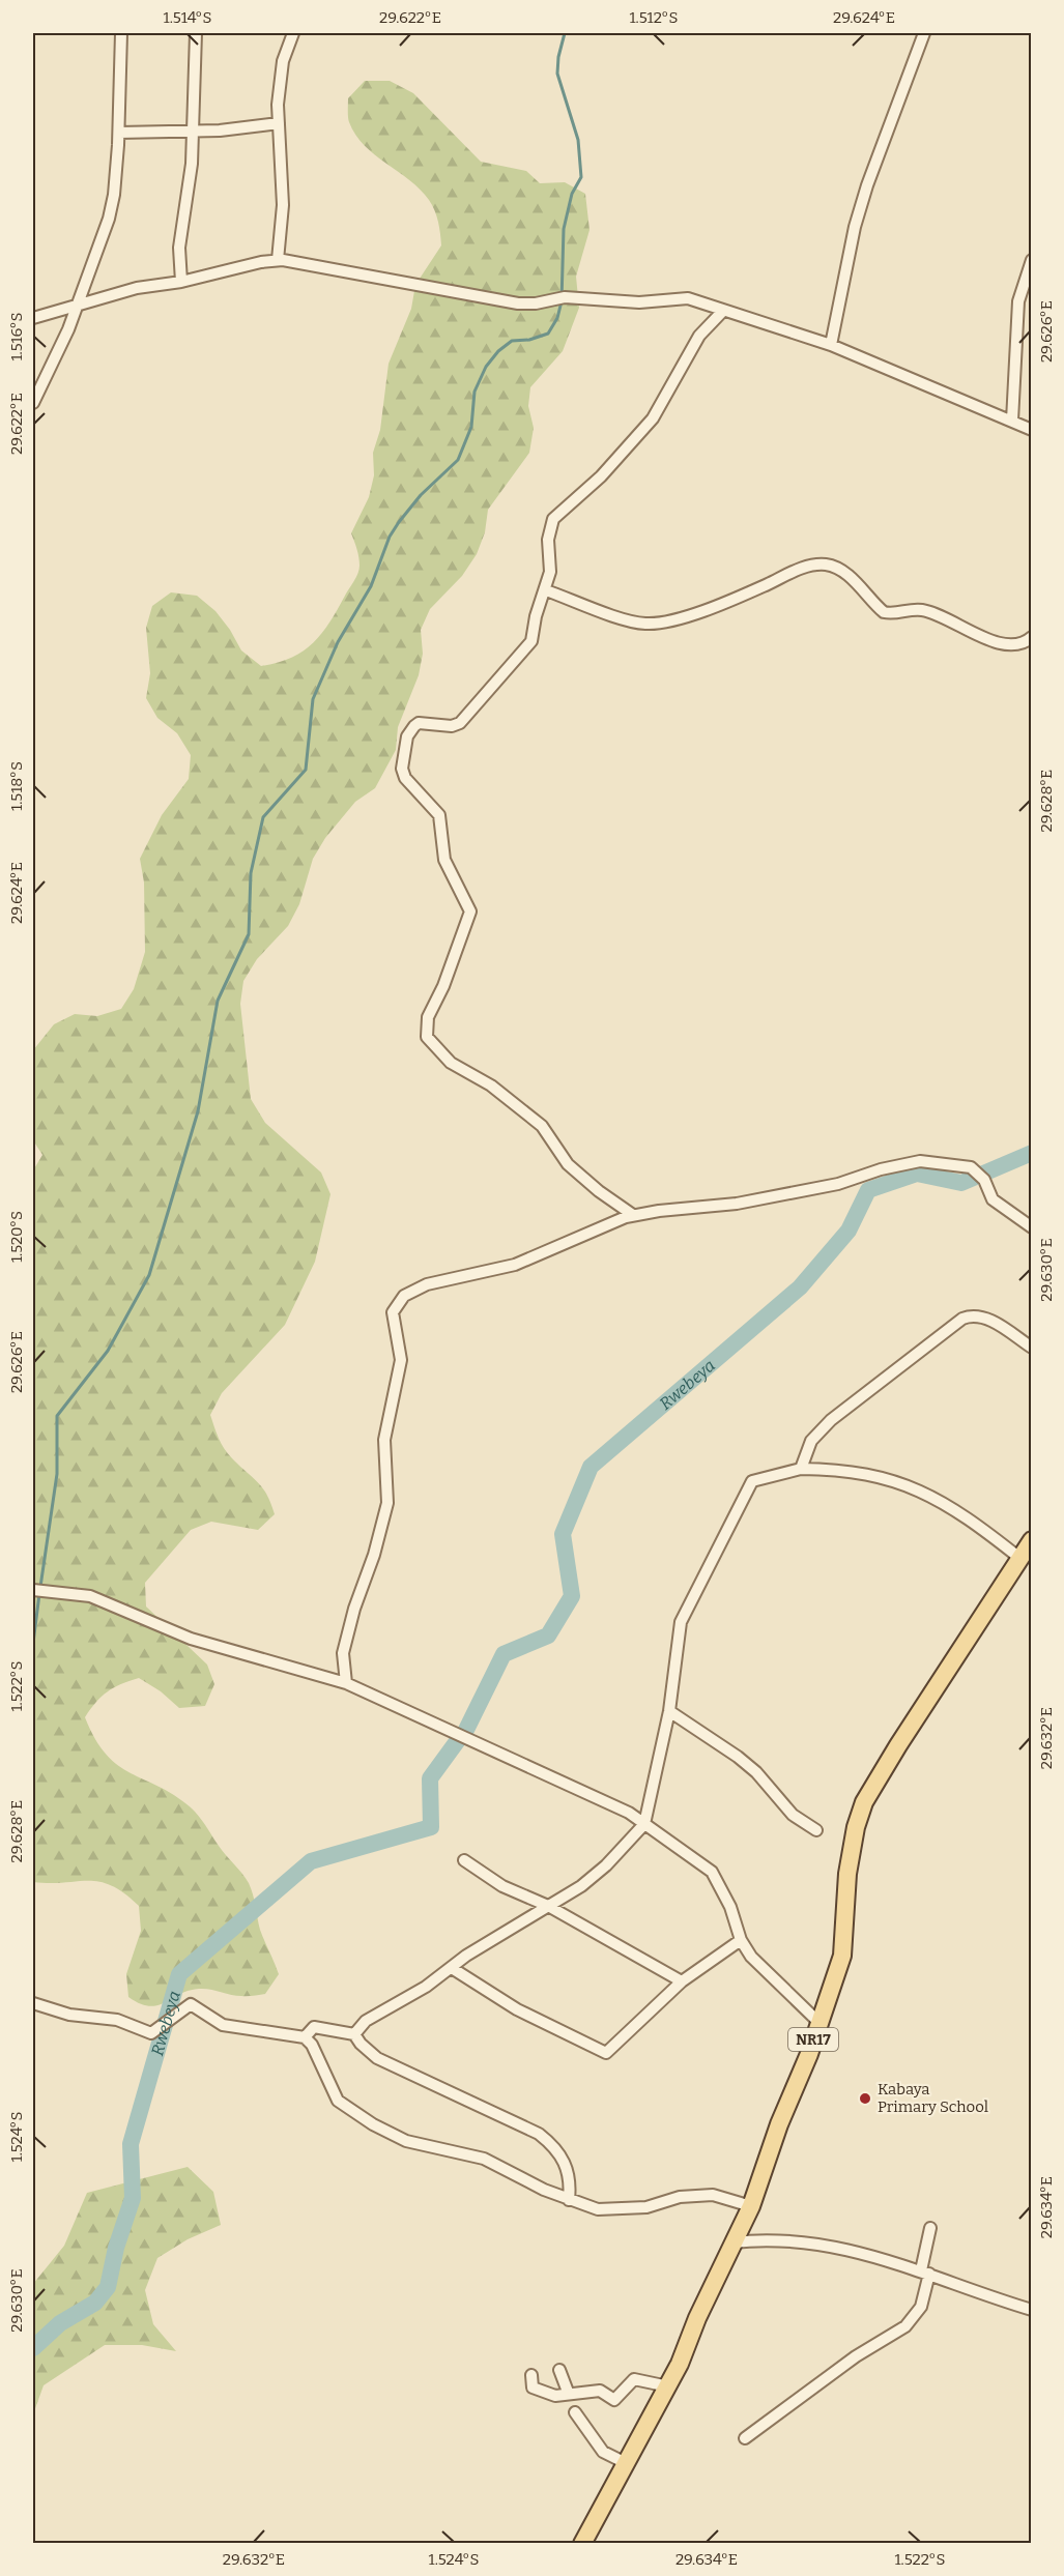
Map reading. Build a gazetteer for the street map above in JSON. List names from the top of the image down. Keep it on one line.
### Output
{"streets":{"main road":["NR17"]},"water":["Rwebeya"],"places":["Kabaya Primary School"],"coordinates":["1.514°S","29.622°E","1.512°S","29.624°E","29.626°E","1.516°S","1.518°S","29.628°E","1.520°S","29.630°E","1.522°S","29.632°E","1.524°S","29.634°E"]}
